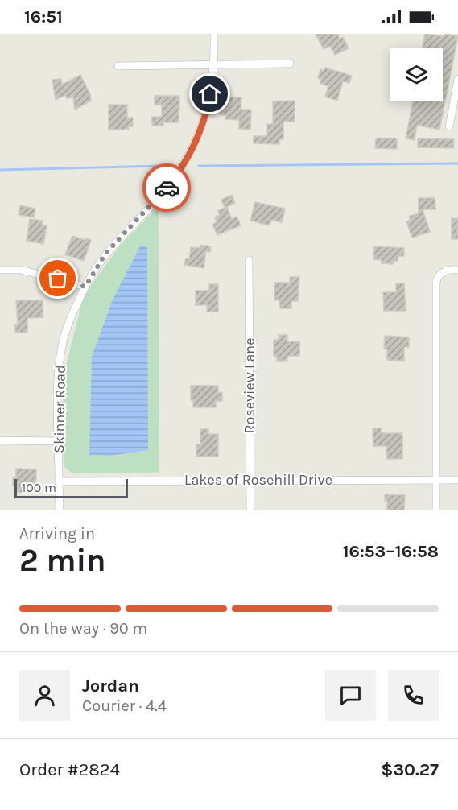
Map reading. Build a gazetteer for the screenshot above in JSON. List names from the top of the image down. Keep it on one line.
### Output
{"streets":{"street":["Roseview Lane","Skinner Road","Lakes of Rosehill Drive"]},"crossings":[["Roseview Lane","Lakes of Rosehill Drive"],["Skinner Road","Lakes of Rosehill Drive"]],"scale_bar":"100 m","page":{"status":"16:51","scale":"100 m","heading":["2 min","Arriving in","16:53–16:58"],"panel":["Jordan","Courier · 4.4","Order #2824","$30.27"],"bar":"On the way · 90 m"}}
